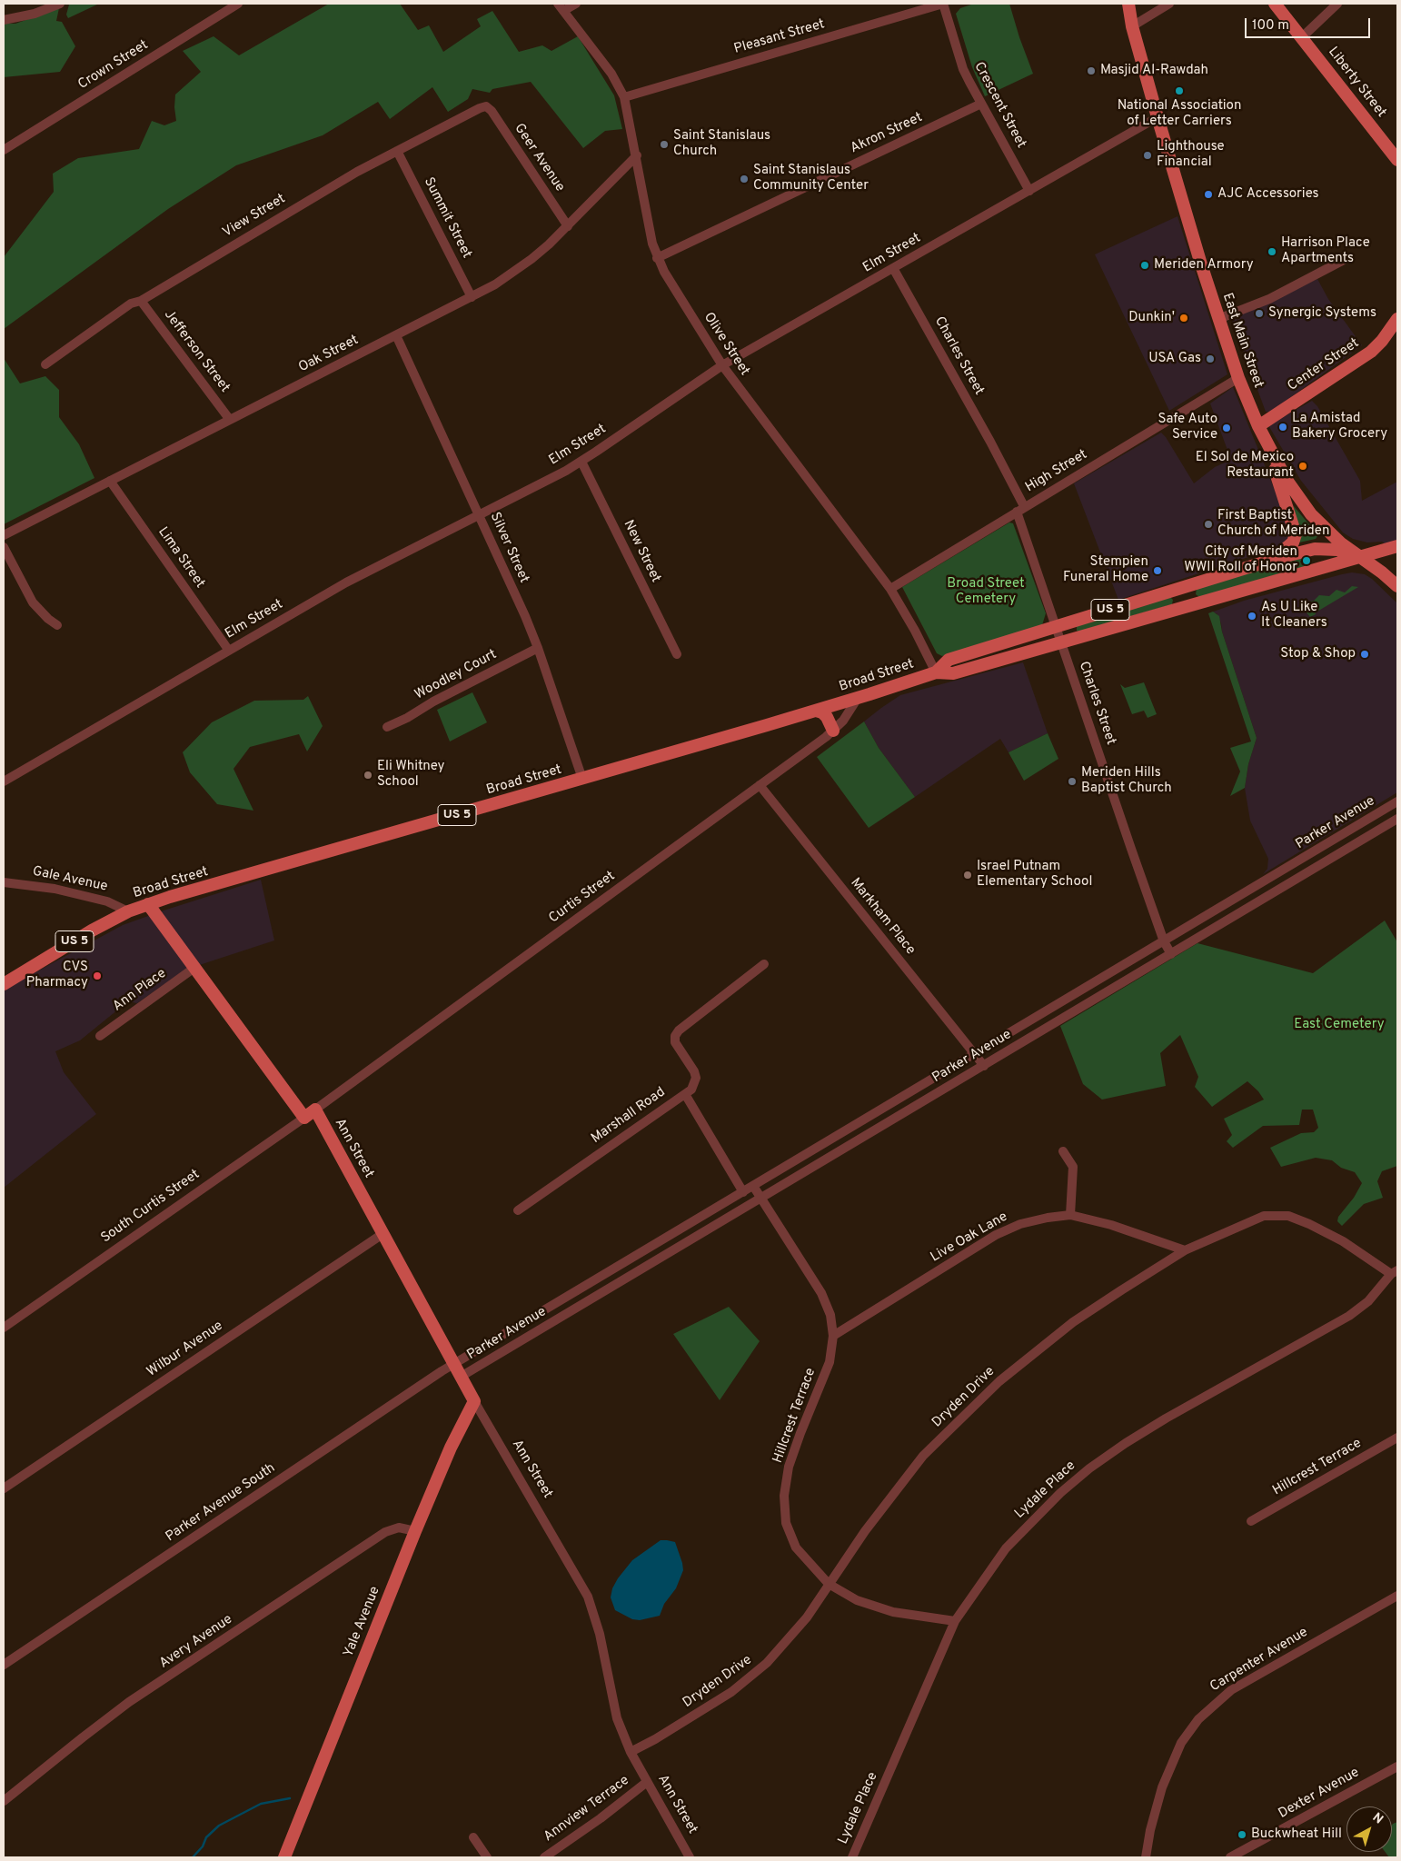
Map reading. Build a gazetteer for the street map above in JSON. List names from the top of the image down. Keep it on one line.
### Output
{"streets":{"main road":["Liberty Street","East Main Street","Center Street","US 5","Broad Street","Ann Street","South Curtis Street","Yale Avenue"],"street":["Pleasant Street","Crown Street","Crescent Street","Akron Street","Geer Avenue","View Street","Summit Street","Elm Street","Olive Street","Jefferson Street","Oak Street","Charles Street","High Street","Silver Street","New Street","Lima Street","Woodley Court","Parker Avenue","Gale Avenue","Curtis Street","Markham Place","Ann Place","Marshall Road","Live Oak Lane","Wilbur Avenue","Dryden Drive","Hillcrest Terrace","Lydale Place","Parker Avenue South","Avery Avenue","Carpenter Avenue","Dexter Avenue","Annview Terrace"]},"crossings":[["Pleasant Street","Crescent Street"],["Pleasant Street","Olive Street"],["Crescent Street","Akron Street"],["Crescent Street","Elm Street"],["Akron Street","Olive Street"],["Geer Avenue","View Street"],["Geer Avenue","Oak Street"],["View Street","Summit Street"],["View Street","Jefferson Street"],["Summit Street","Oak Street"],["Elm Street","East Main Street"],["Elm Street","Olive Street"],["Elm Street","Charles Street"],["Elm Street","Silver Street"],["Elm Street","New Street"],["Elm Street","Lima Street"],["East Main Street","Center Street"],["East Main Street","High Street"],["East Main Street","Broad Street"],["Olive Street","Oak Street"],["Olive Street","High Street"],["Olive Street","Broad Street"],["Jefferson Street","Oak Street"],["Oak Street","Silver Street"],["Oak Street","Lima Street"],["Charles Street","High Street"],["Charles Street","Broad Street"],["Charles Street","Parker Avenue"],["Silver Street","Woodley Court"],["Silver Street","Broad Street"],["Broad Street","Gale Avenue"],["Broad Street","Curtis Street"],["Parker Avenue","Markham Place"],["Parker Avenue","Marshall Road"],["Parker Avenue","Ann Street"],["Parker Avenue","Hillcrest Terrace"],["Parker Avenue","Parker Avenue South"],["Curtis Street","Markham Place"],["Curtis Street","Ann Street"],["Curtis Street","South Curtis Street"],["Ann Street","South Curtis Street"],["Ann Street","Wilbur Avenue"],["Ann Street","Dryden Drive"],["Ann Street","Parker Avenue South"],["Ann Street","Yale Avenue"],["Ann Street","Annview Terrace"],["Live Oak Lane","Dryden Drive"],["Live Oak Lane","Hillcrest Terrace"],["Dryden Drive","Hillcrest Terrace"],["Dryden Drive","Lydale Place"],["Hillcrest Terrace","Lydale Place"],["Yale Avenue","Avery Avenue"]],"parks":["Broad Street Cemetery","East Cemetery"],"places":["Masjid Al-Rawdah","National Association of Letter Carriers","Saint Stanislaus Church","Lighthouse Financial","Saint Stanislaus Community Center","AJC Accessories","Harrison Place Apartments","Meriden Armory","Synergic Systems","Dunkin'","USA Gas","La Amistad Bakery Grocery","Safe Auto Service","El Sol de Mexico Restaurant","First Baptist Church of Meriden","City of Meriden WWII Roll of Honor","Stempien Funeral Home","As U Like It Cleaners","Stop & Shop","Eli Whitney School","Meriden Hills Baptist Church","Israel Putnam Elementary School","CVS Pharmacy","Buckwheat Hill"],"scale_bar":"100 m","north":"top right"}
